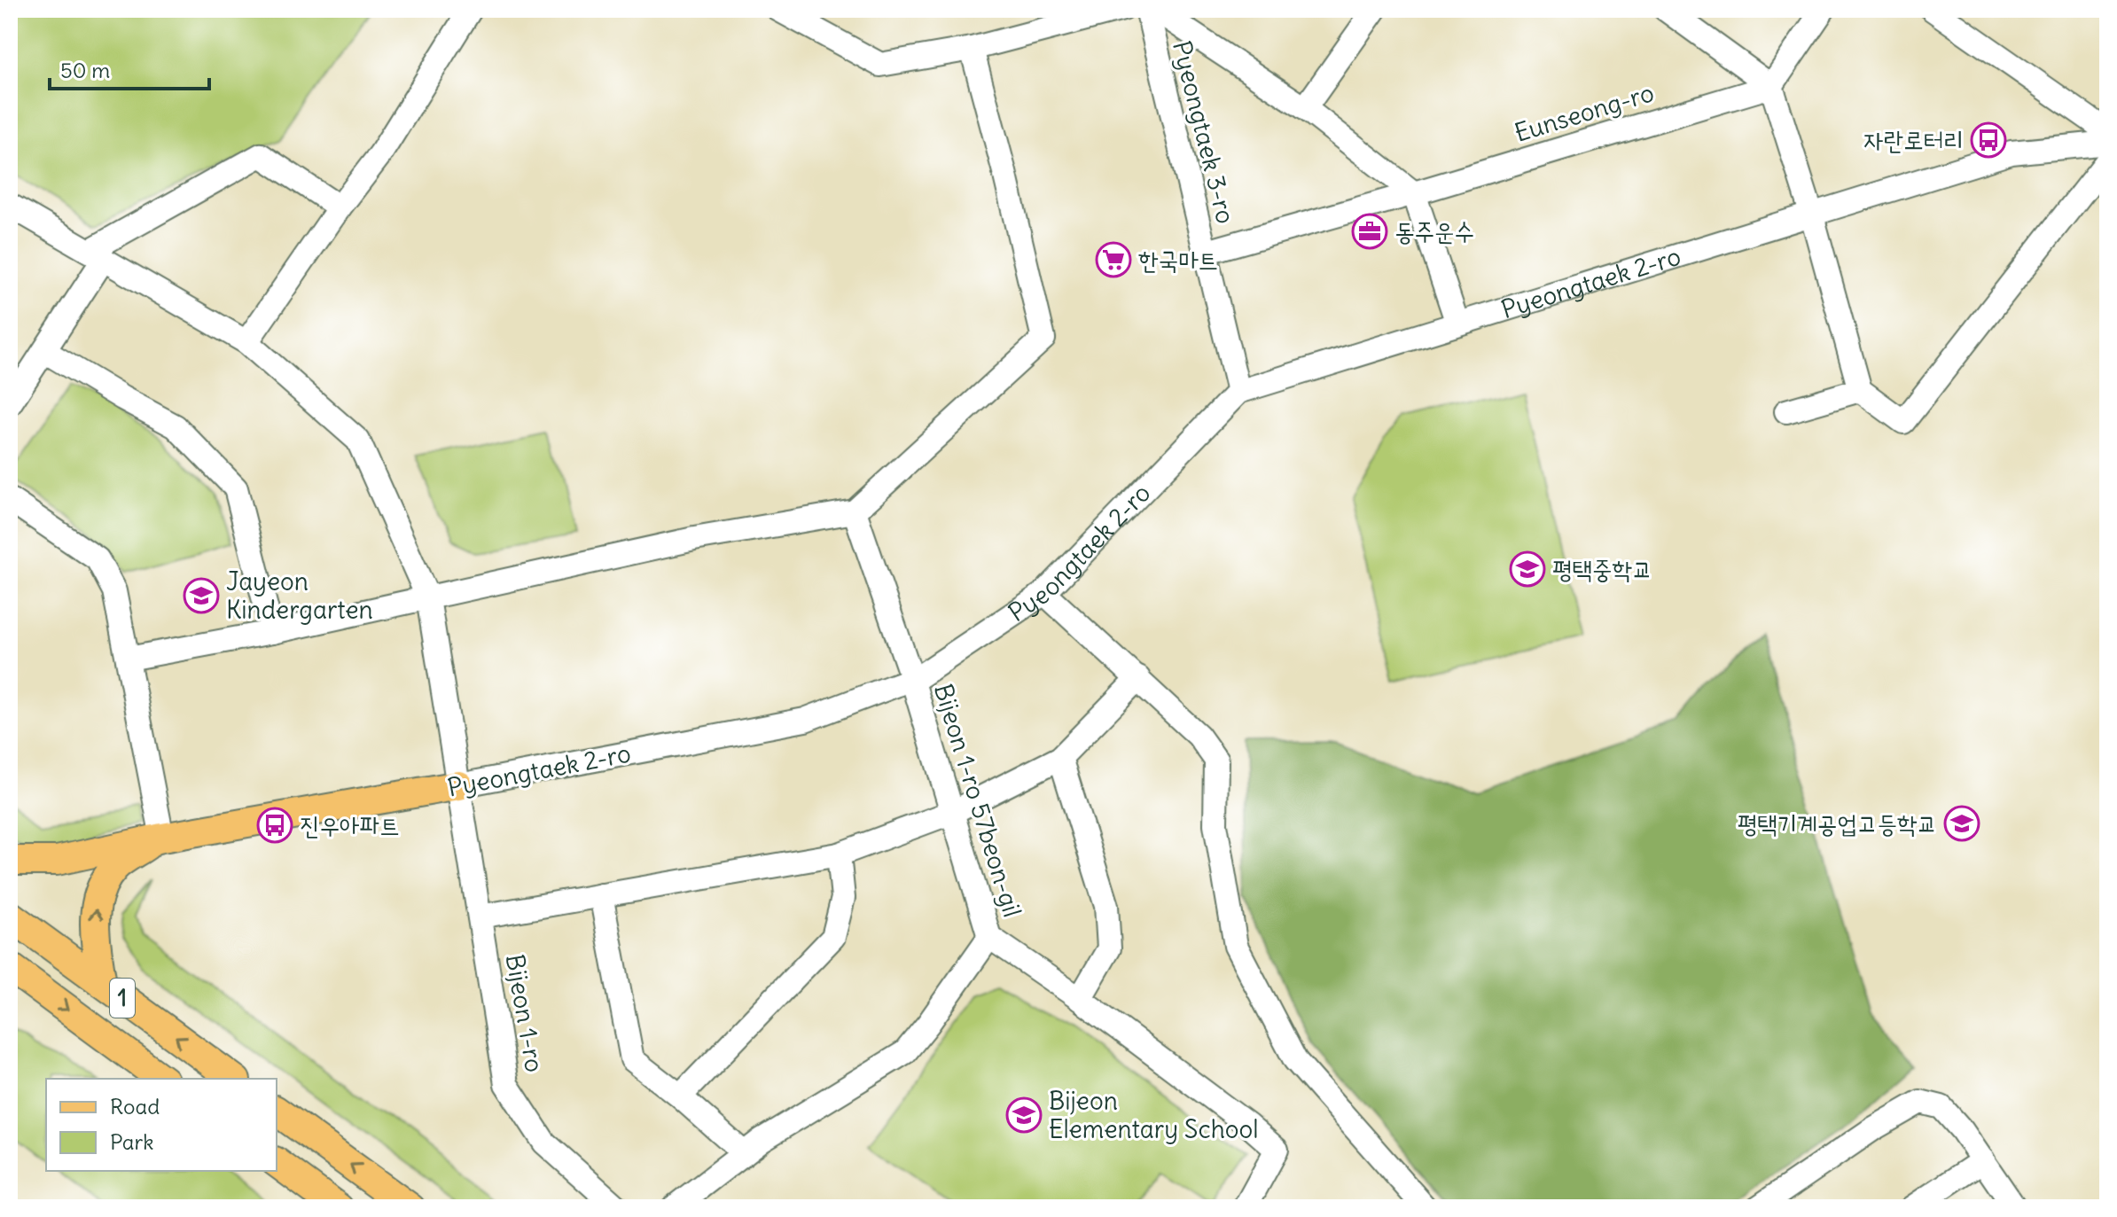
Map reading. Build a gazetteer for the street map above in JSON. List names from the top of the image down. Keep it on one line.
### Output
{"streets":{"main road":["Pyeongtaek 2-ro","1"],"street":["Eunseong-ro","Pyeongtaek 3-ro","Bijeon 1-ro 57beon-gil","Bijeon 1-ro"]},"crossings":[["Eunseong-ro","Pyeongtaek 3-ro"],["Pyeongtaek 3-ro","Pyeongtaek 2-ro"],["Pyeongtaek 2-ro","Bijeon 1-ro 57beon-gil"],["Pyeongtaek 2-ro","Bijeon 1-ro"]],"places":{"bus stop":["자란로터리","진우아파트"],"office":["동주운수"],"supermarket":["한국마트"],"school or university":["평택중학교","Jayeon Kindergarten","평택기계공업고등학교","Bijeon Elementary School"]},"legend":["Road","Park"],"scale_bar":"50 m"}
